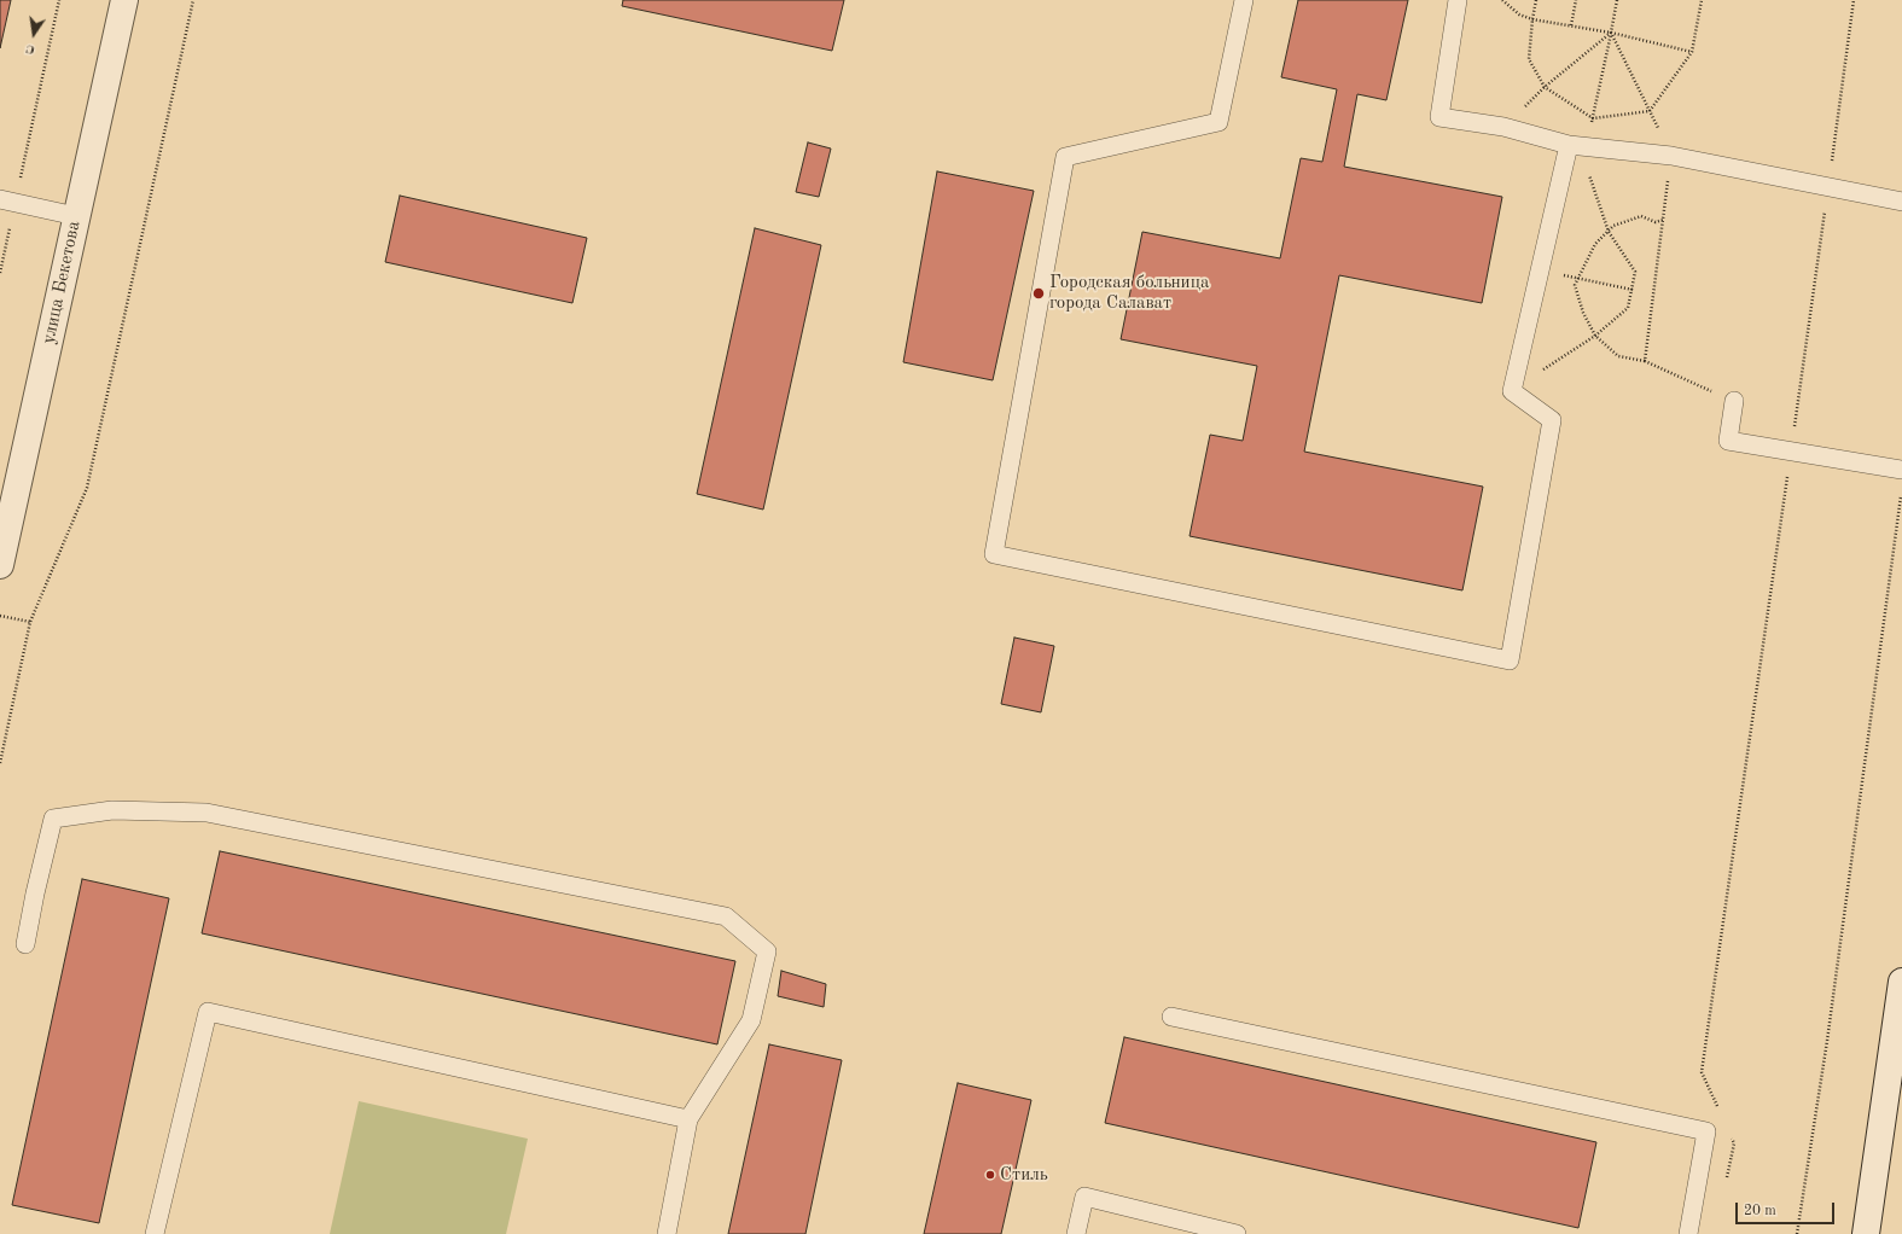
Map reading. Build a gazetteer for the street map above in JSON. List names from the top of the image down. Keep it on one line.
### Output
{"streets":{"street":["улица Бекетова"]},"places":["Городская больница города Салават","Стиль"],"scale_bar":"20 m","north":"bottom"}
